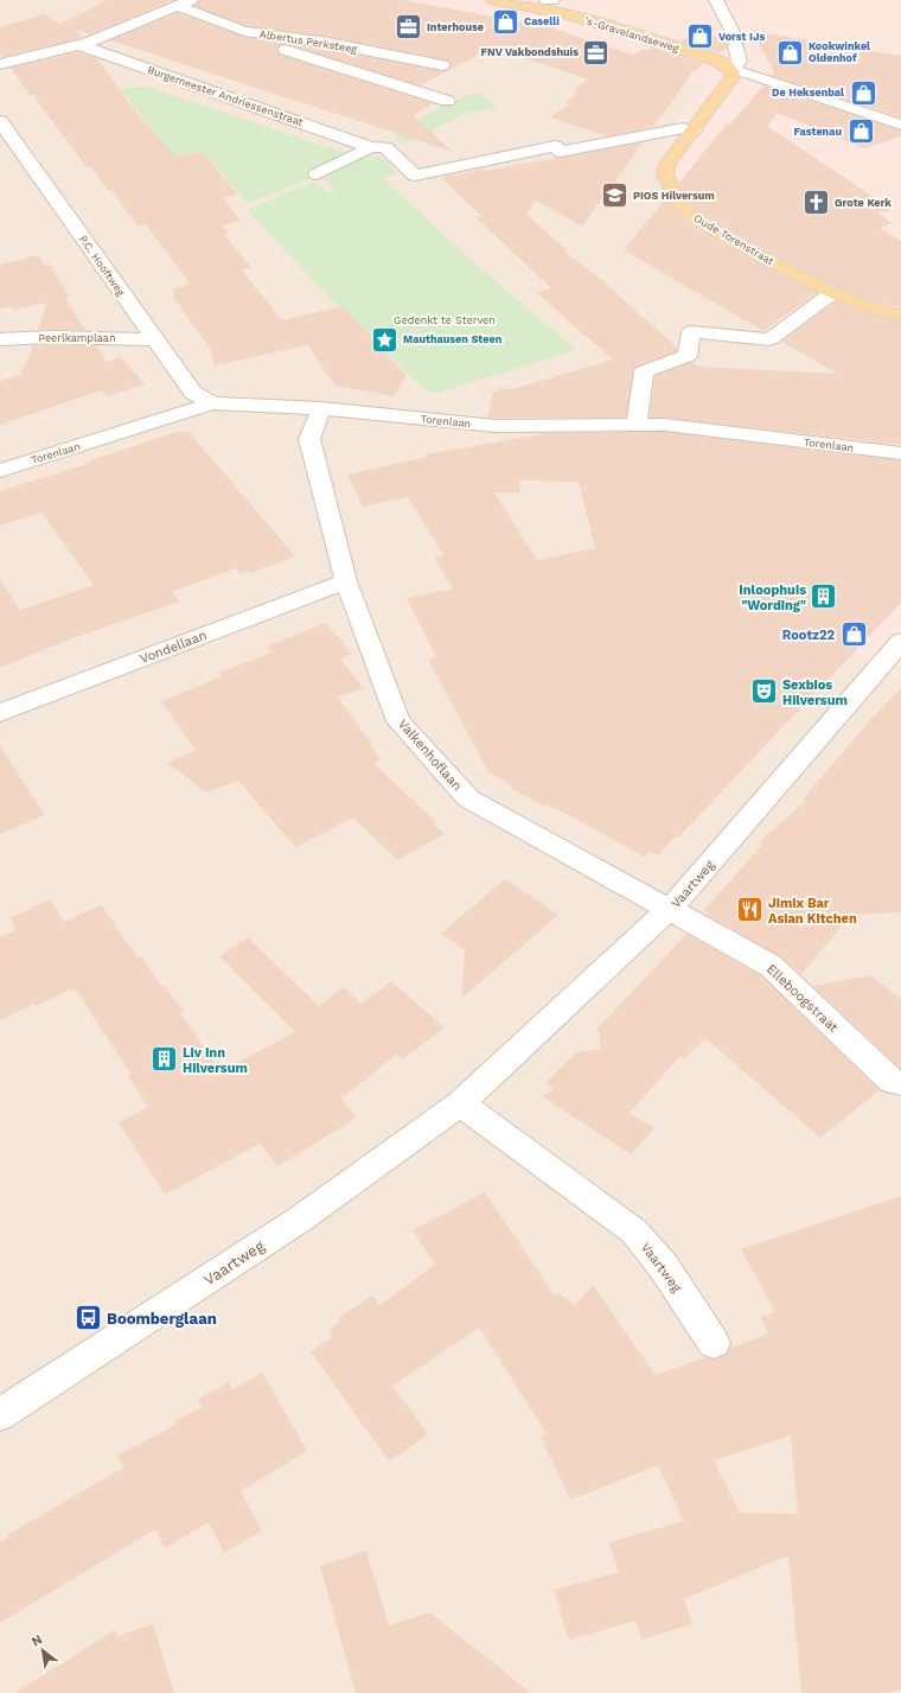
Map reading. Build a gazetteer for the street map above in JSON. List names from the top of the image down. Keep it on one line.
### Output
{"streets":{"main road":["'s-Gravelandseweg","Oude Torenstraat"],"street":["Albertus Perksteeg","Burgemeester Andriessenstraat","P.C. Hooftweg","Peerlkamplaan","Torenlaan","Vondellaan","Valkenhoflaan","Vaartweg","Elleboogstraat"]},"crossings":[["'s-Gravelandseweg","Oude Torenstraat"],["Burgemeester Andriessenstraat","Oude Torenstraat"],["P.C. Hooftweg","Peerlkamplaan"],["P.C. Hooftweg","Torenlaan"],["Torenlaan","Valkenhoflaan"],["Vondellaan","Valkenhoflaan"],["Valkenhoflaan","Vaartweg"],["Valkenhoflaan","Elleboogstraat"],["Vaartweg","Elleboogstraat"]],"parks":["Gedenkt te Sterven"],"places":{"shop":["Caselli","Vorst IJs","Kookwinkel Oldenhof","De Heksenbal","Fastenau","Rootz22"],"office":["Interhouse","FNV Vakbondshuis"],"school or university":["PIOS Hilversum"],"church":["Grote Kerk"],"place":["Mauthausen Steen"],"building":["Inloophuis \"Wording\"","Liv Inn Hilversum"],"theatre":["Sexbios Hilversum"],"restaurant":["Jimix Bar Asian Kitchen"],"bus stop":["Boomberglaan"]},"north":"top left"}
